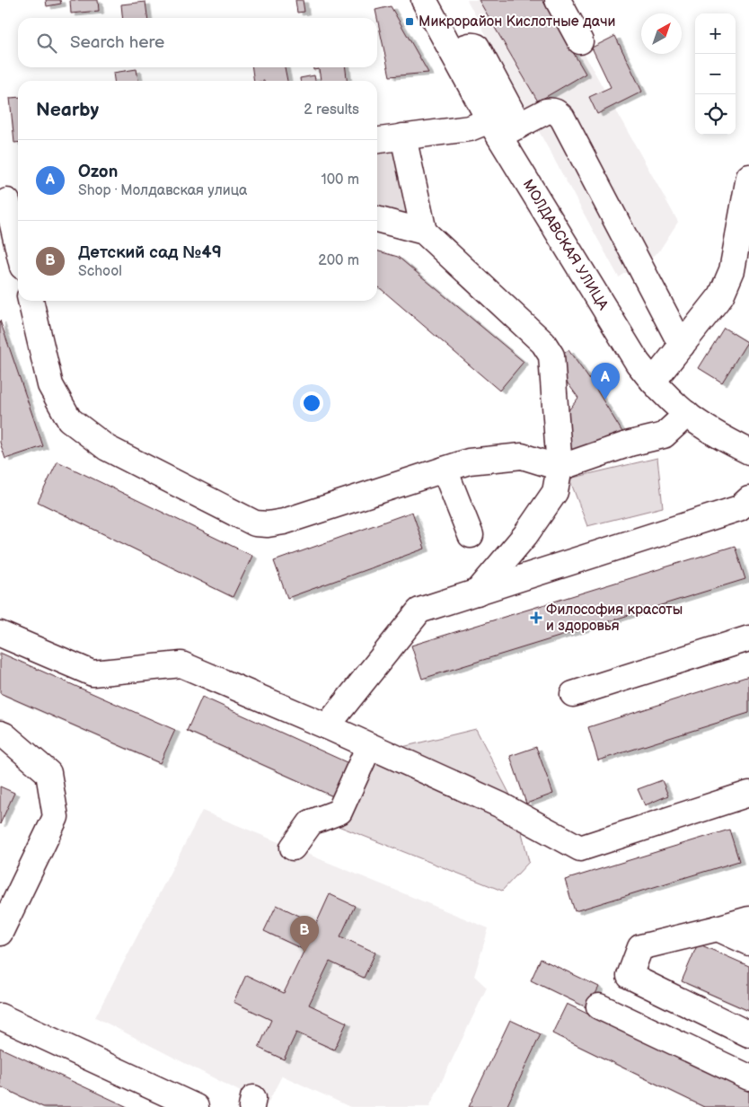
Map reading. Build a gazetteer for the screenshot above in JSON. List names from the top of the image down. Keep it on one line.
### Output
{"streets":{"street":["МОЛДАВСКАЯ УЛИЦА"]},"places":{"transit":["Микрорайон Кислотные дачи"],"health":["Философия красоты и здоровья"]},"north":"top right","page":{"map_buttons":["+","−"],"search":"Search here","heading":["Nearby","2 results"],"list":[{"mark":"A","name":"Ozon","note":"Shop · Молдавская улица","value":"100 m"},{"mark":"B","name":"Детский сад №49","note":"School","value":"200 m"}],"pins":["A","B"]}}
